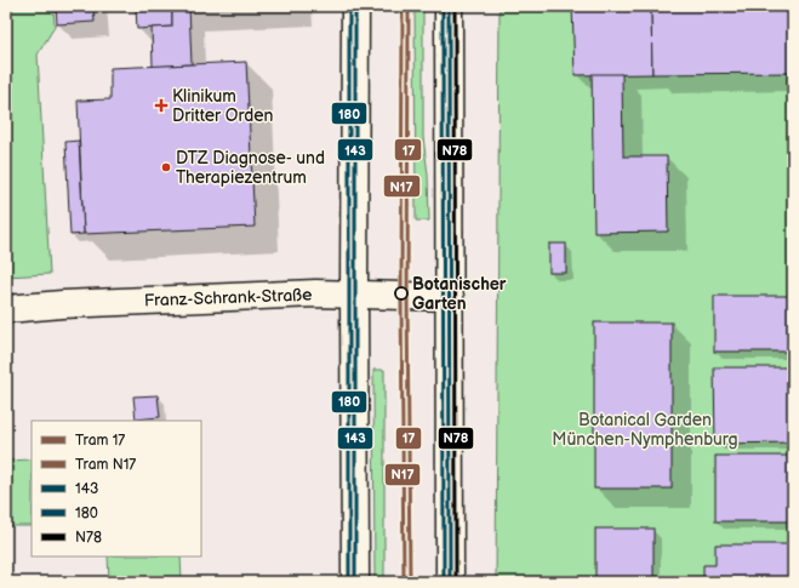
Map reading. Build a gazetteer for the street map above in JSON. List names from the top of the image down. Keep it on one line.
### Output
{"streets":{"main road":["Franz-Schrank-Straße"]},"parks":["Botanical Garden München-Nymphenburg"],"places":{"health":["Klinikum Dritter Orden"],"other":["DTZ Diagnose- und Therapiezentrum","Botanischer Garten"]},"lines":["tram line 17","tram line N17","transit line 143","transit line 180","transit line N78"],"legend":["Tram 17","Tram N17","143","180","N78"]}
